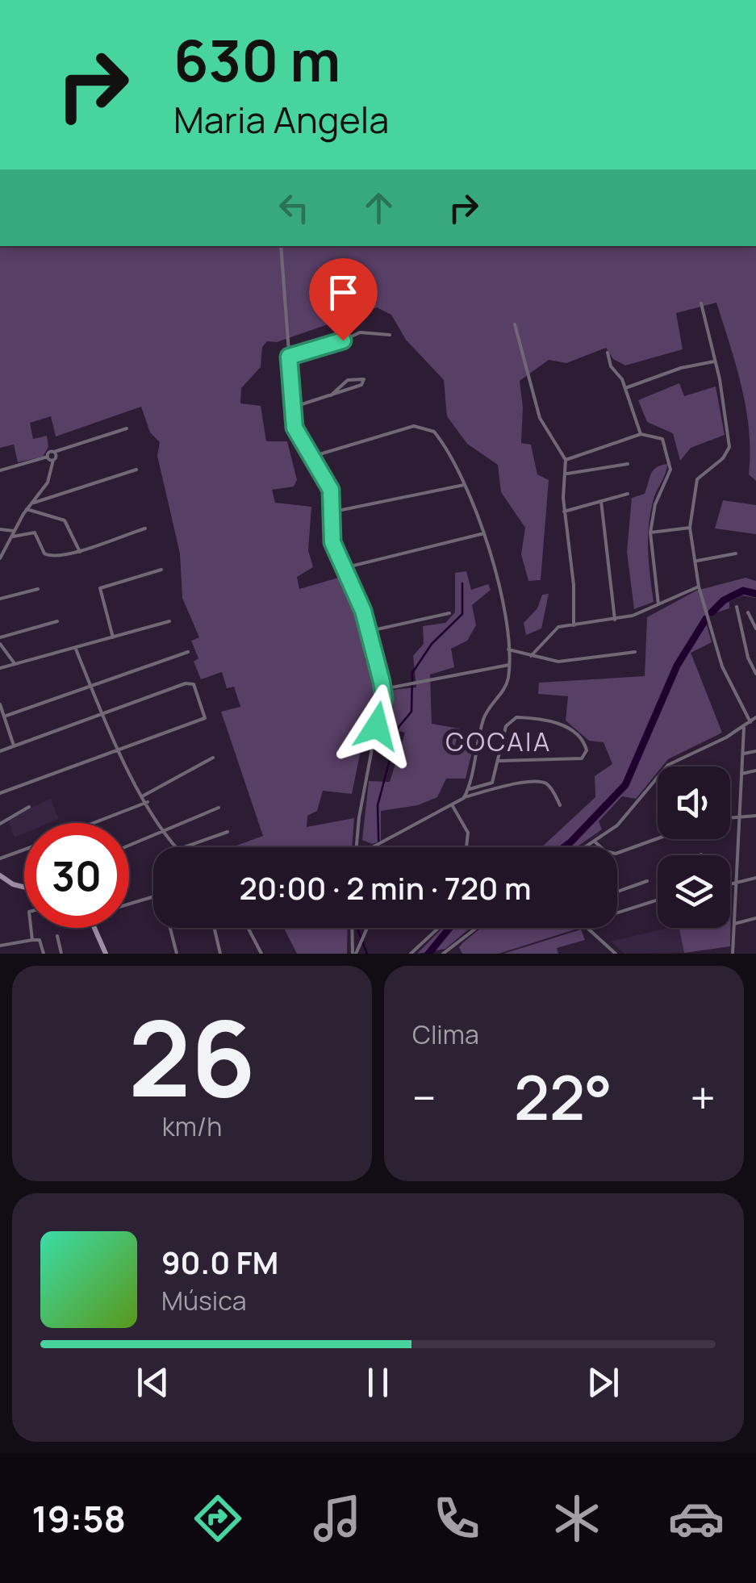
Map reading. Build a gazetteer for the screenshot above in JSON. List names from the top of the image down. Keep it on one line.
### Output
{"districts":["COCAIA"],"page":{"turn":["630 m","Maria Angela"],"limit":"30","trip":"20:00 · 2 min · 720 m","tile":[["26","km/h"],"Clima"],"heat":["−","22°","+"],"song":["90.0 FM","Música"],"tabs":"19:58"}}
